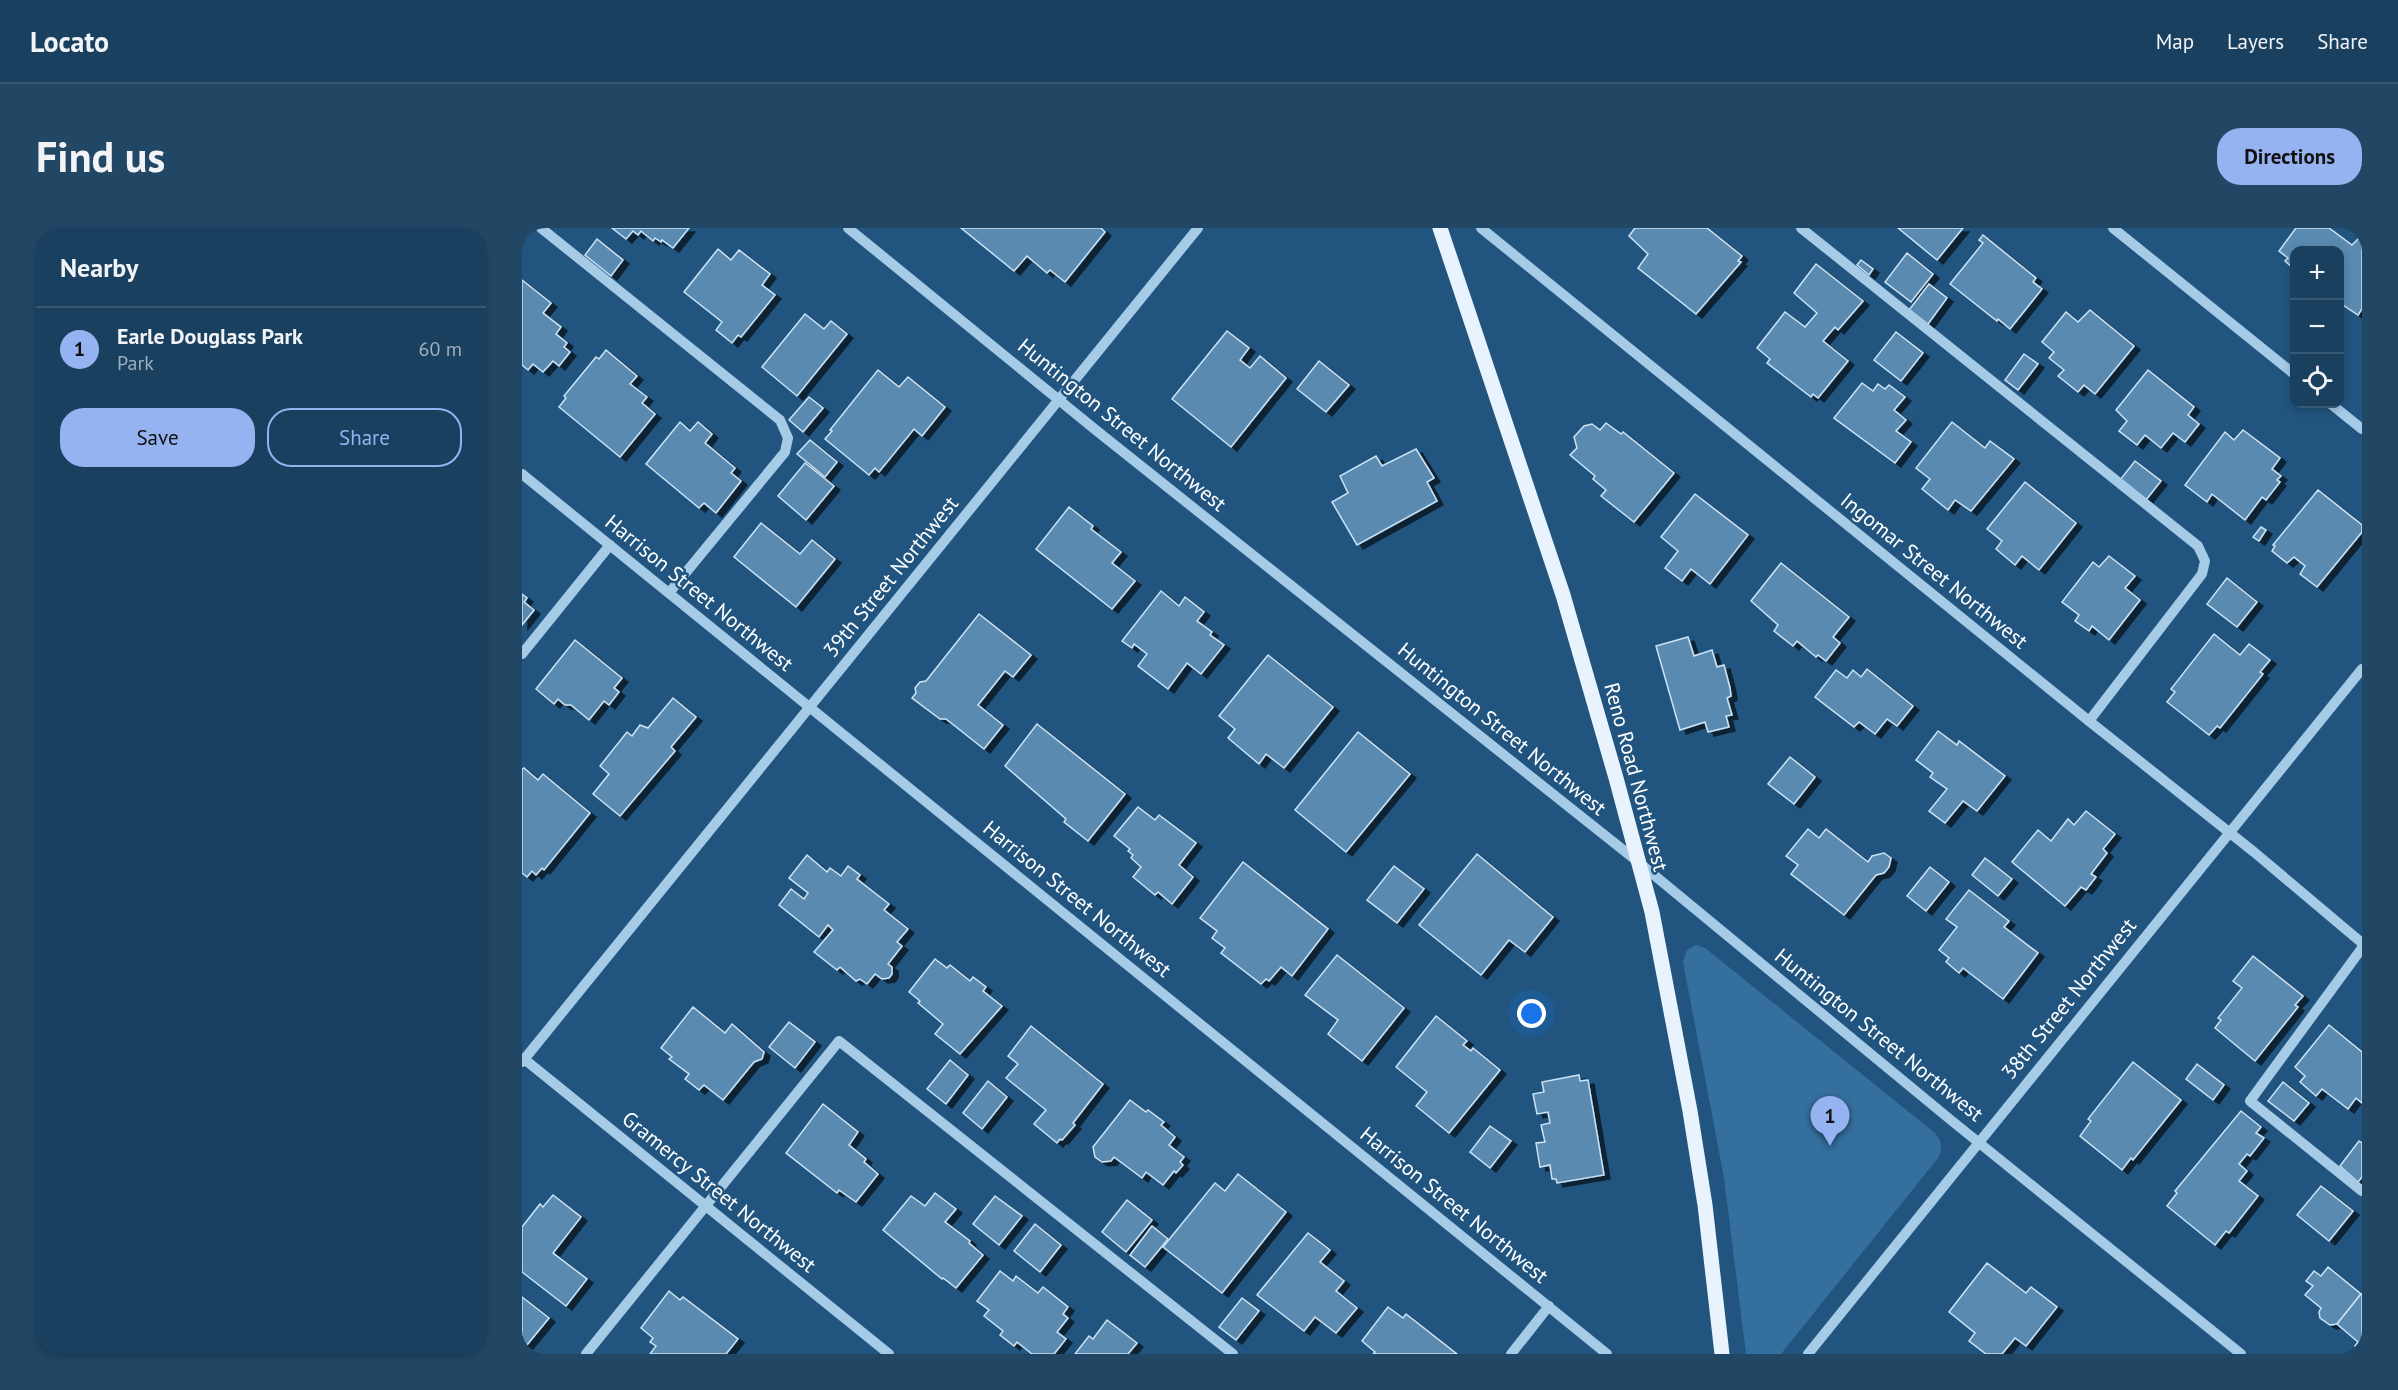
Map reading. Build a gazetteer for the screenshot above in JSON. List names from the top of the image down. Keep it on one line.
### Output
{"streets":{"main road":["Reno Road Northwest"],"street":["Huntington Street Northwest","Ingomar Street Northwest","39th Street Northwest","Harrison Street Northwest","38th Street Northwest","Gramercy Street Northwest"]},"crossings":[["Huntington Street Northwest","39th Street Northwest"],["Huntington Street Northwest","Reno Road Northwest"],["Huntington Street Northwest","38th Street Northwest"],["Ingomar Street Northwest","38th Street Northwest"],["39th Street Northwest","Harrison Street Northwest"],["39th Street Northwest","Gramercy Street Northwest"]],"page":{"header":"Locato","nav":["Map","Layers","Share"],"buttons":["Directions",["Save","Share"]],"title":"Find us","heading":"Nearby","map_buttons":["+","−"],"list":[{"mark":"1","name":"Earle Douglass Park","note":"Park","value":"60 m"}],"pins":"1"}}
